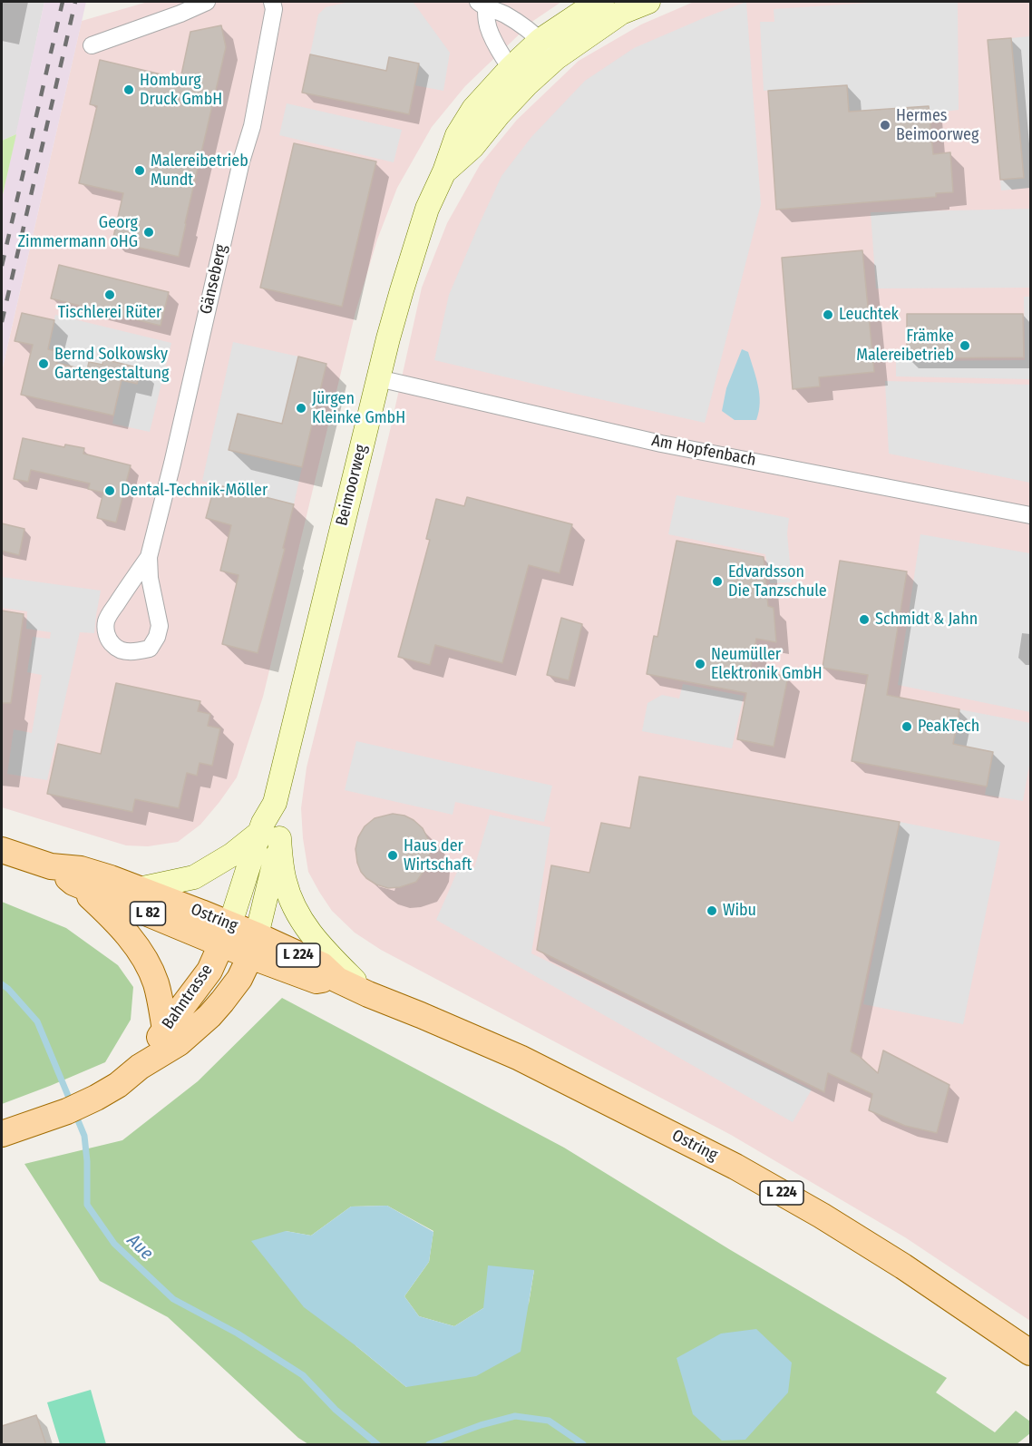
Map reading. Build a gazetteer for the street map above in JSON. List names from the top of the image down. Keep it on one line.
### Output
{"streets":{"main road":["Beimoorweg","L 82","Ostring","L 224","Bahntrasse"],"street":["Gänseberg","Am Hopfenbach"]},"crossings":[["Am Hopfenbach","Beimoorweg"],["Beimoorweg","Ostring"],["Beimoorweg","Bahntrasse"],["L 82","Ostring"],["L 82","Bahntrasse"],["Ostring","Bahntrasse"]],"water":["Aue"],"places":["Homburg Druck GmbH","Hermes Beimoorweg","Malereibetrieb Mundt","Georg Zimmermann oHG","Tischlerei Rüter","Leuchtek","Främke Malereibetrieb","Bernd Solkowsky Gartengestaltung","Jürgen Kleinke GmbH","Dental-Technik-Möller","Edvardsson Die Tanzschule","Schmidt & Jahn","Neumüller Elektronik GmbH","PeakTech","Haus der Wirtschaft","Wibu"]}
